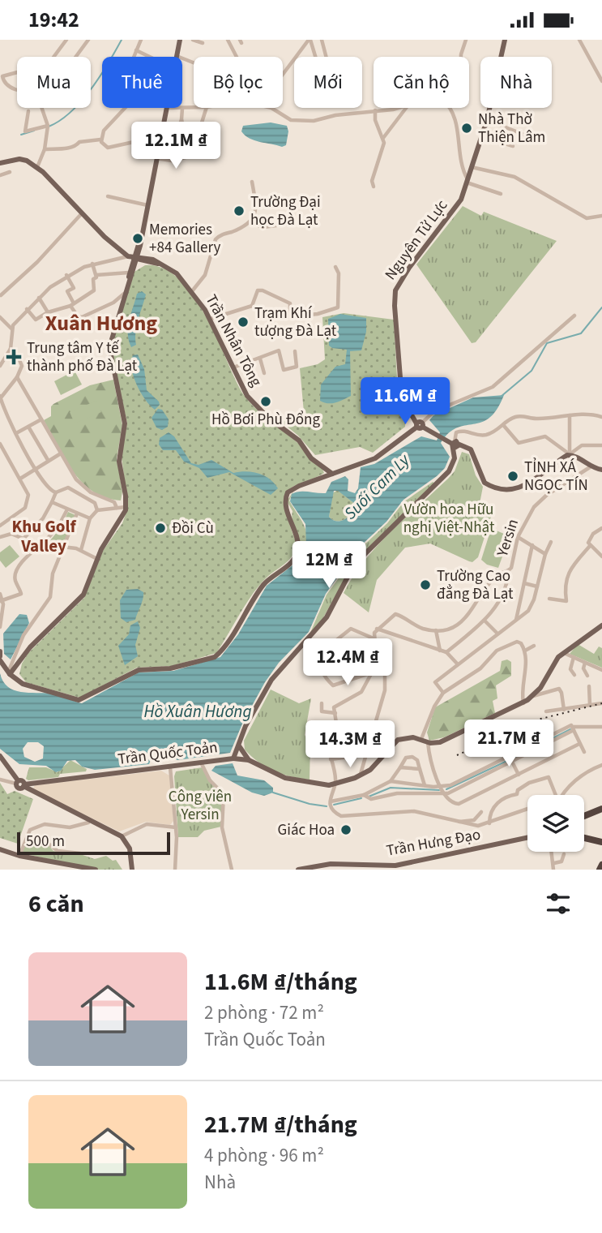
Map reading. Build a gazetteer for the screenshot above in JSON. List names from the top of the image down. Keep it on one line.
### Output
{"streets":{"main road":["Nguyên Tử Lực","Trần Nhân Tông","Trần Quốc Toản","Trần Hưng Đạo"],"street":["Yersin"]},"districts":["Xuân Hương","Khu Golf Valley"],"water":["Suối Cam Ly","Hồ Xuân Hương"],"parks":["Vườn hoa Hữu nghị Việt-Nhật","Công viên Yersin"],"places":{"other":["Nhà Thờ Thiện Lâm","Trường Đại học Đà Lạt","Memories +84 Gallery","Trạm Khí tượng Đà Lạt","Hồ Bơi Phù Đổng","TỈNH XÁ NGỌC TÍN","Đồi Cù","Trường Cao đẳng Đà Lạt","Giác Hoa"],"health":["Trung tâm Y tế thành phố Đà Lạt"]},"scale_bar":"500 m","page":{"status":"19:42","chip":["Mua","Thuê","Bộ lọc","Mới","Căn hộ","Nhà"],"price":["12.1M ₫","11.6M ₫","12M ₫","12.4M ₫","21.7M ₫","14.3M ₫"],"scale":"500 m","heading":"6 căn","list":[{"name":"11.6M ₫/tháng","note":"2 phòng · 72 m² · Trần Quốc Toản"},{"name":"21.7M ₫/tháng","note":"4 phòng · 96 m² · Nhà"}]}}
